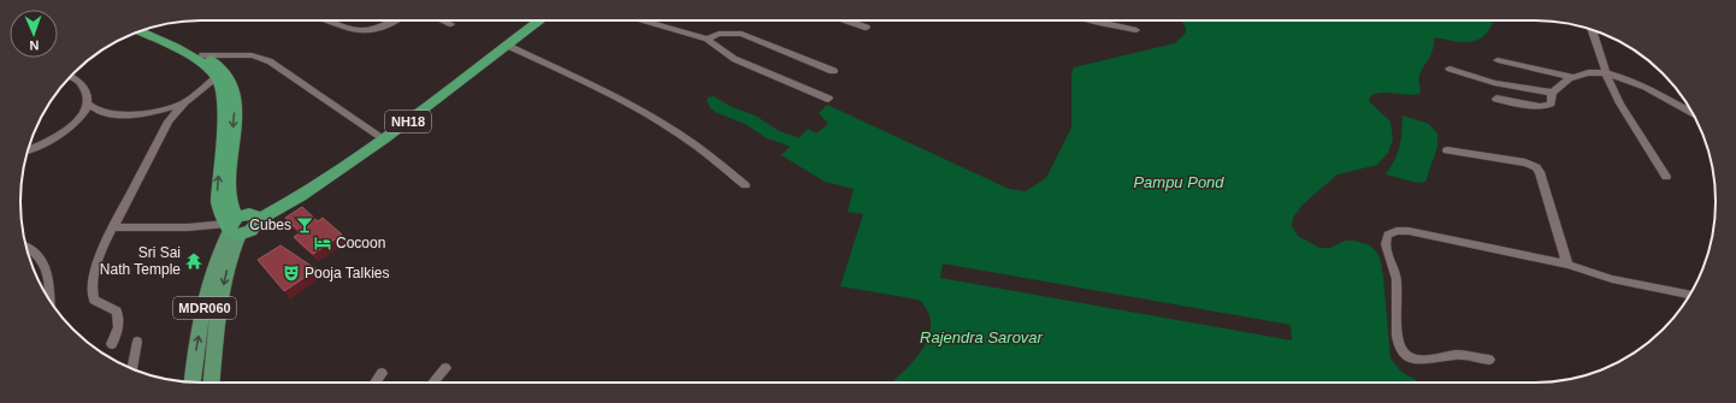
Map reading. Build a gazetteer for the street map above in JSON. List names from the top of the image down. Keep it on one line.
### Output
{"streets":{"highway":["NH18"],"main road":["MDR060"]},"crossings":[["NH18","MDR060"]],"water":["Pampu Pond","Rajendra Sarovar"],"places":{"bar":["Cubes"],"hotel":["Cocoon"],"temple":["Sri Sai Nath Temple"],"theatre":["Pooja Talkies"]},"north":"bottom"}
